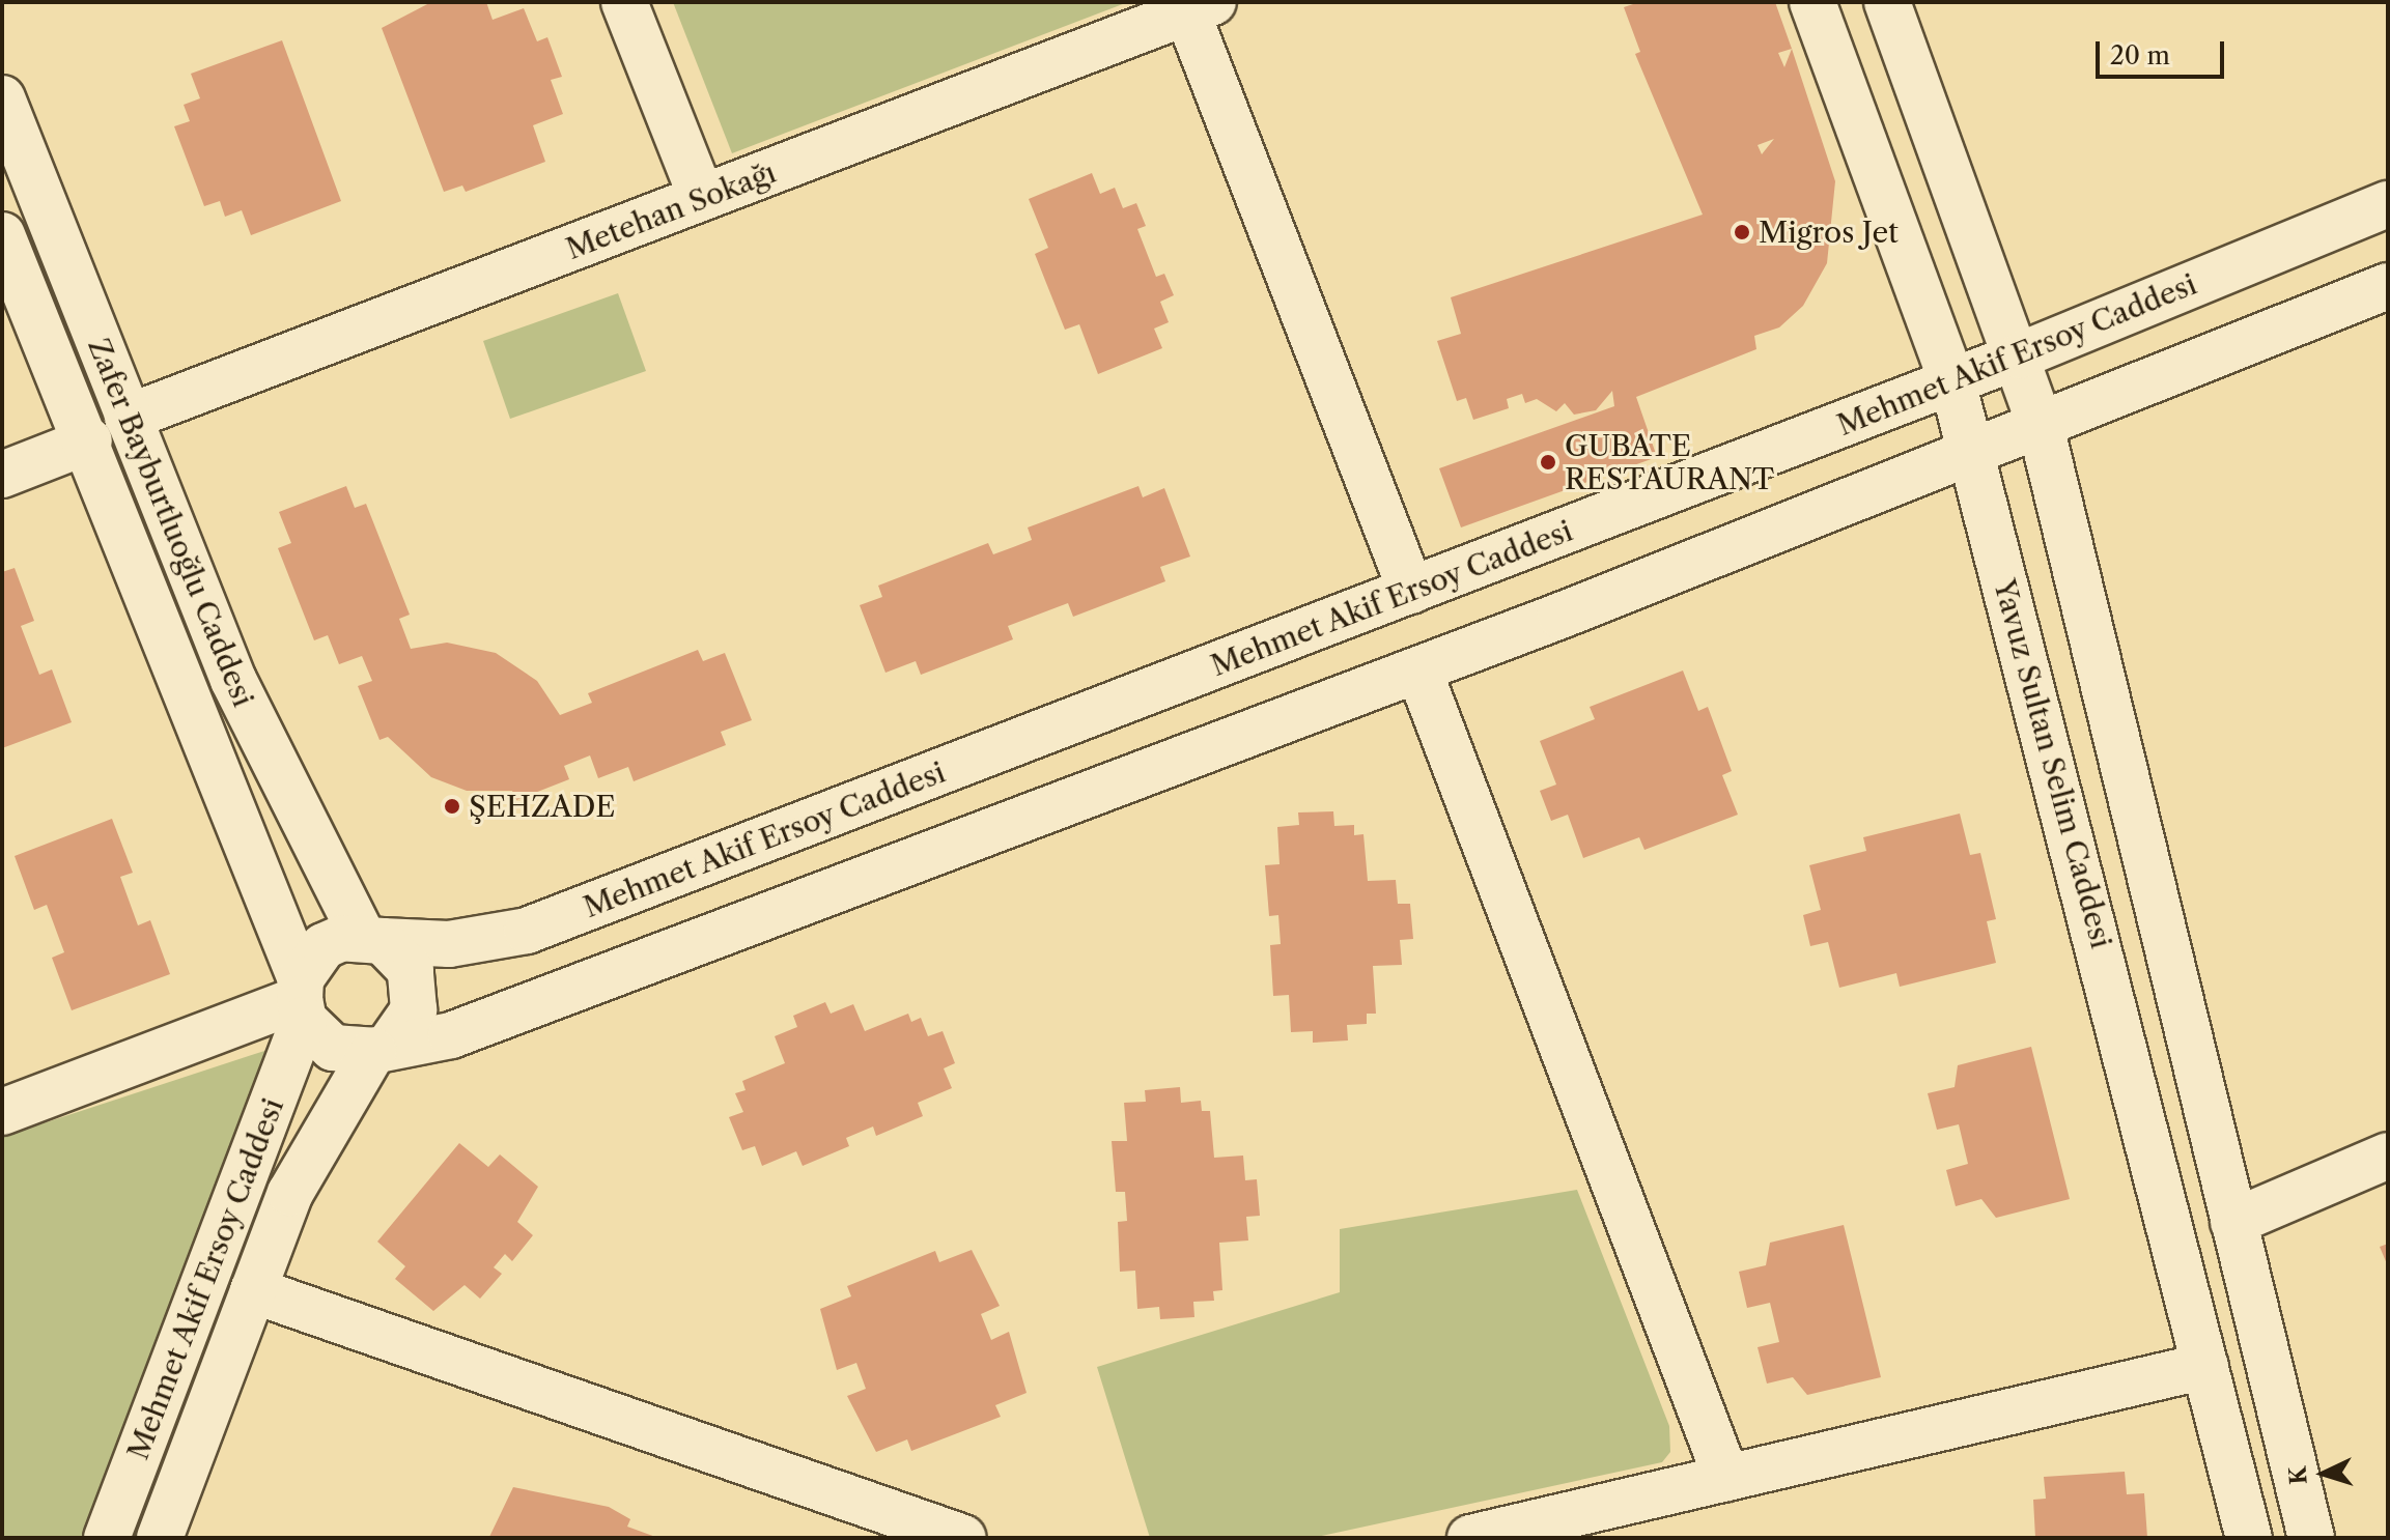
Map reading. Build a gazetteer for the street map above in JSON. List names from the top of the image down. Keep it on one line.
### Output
{"streets":{"street":["Metehan Sokağı","Mehmet Akif Ersoy Caddesi","Zafer Bayburtluoğlu Caddesi","Yavuz Sultan Selim Caddesi"]},"crossings":[["Metehan Sokağı","Zafer Bayburtluoğlu Caddesi"],["Mehmet Akif Ersoy Caddesi","Zafer Bayburtluoğlu Caddesi"],["Mehmet Akif Ersoy Caddesi","Yavuz Sultan Selim Caddesi"]],"places":["Migros Jet","GUBATE RESTAURANT","ŞEHZADE"],"scale_bar":"20 m","north":"left"}
